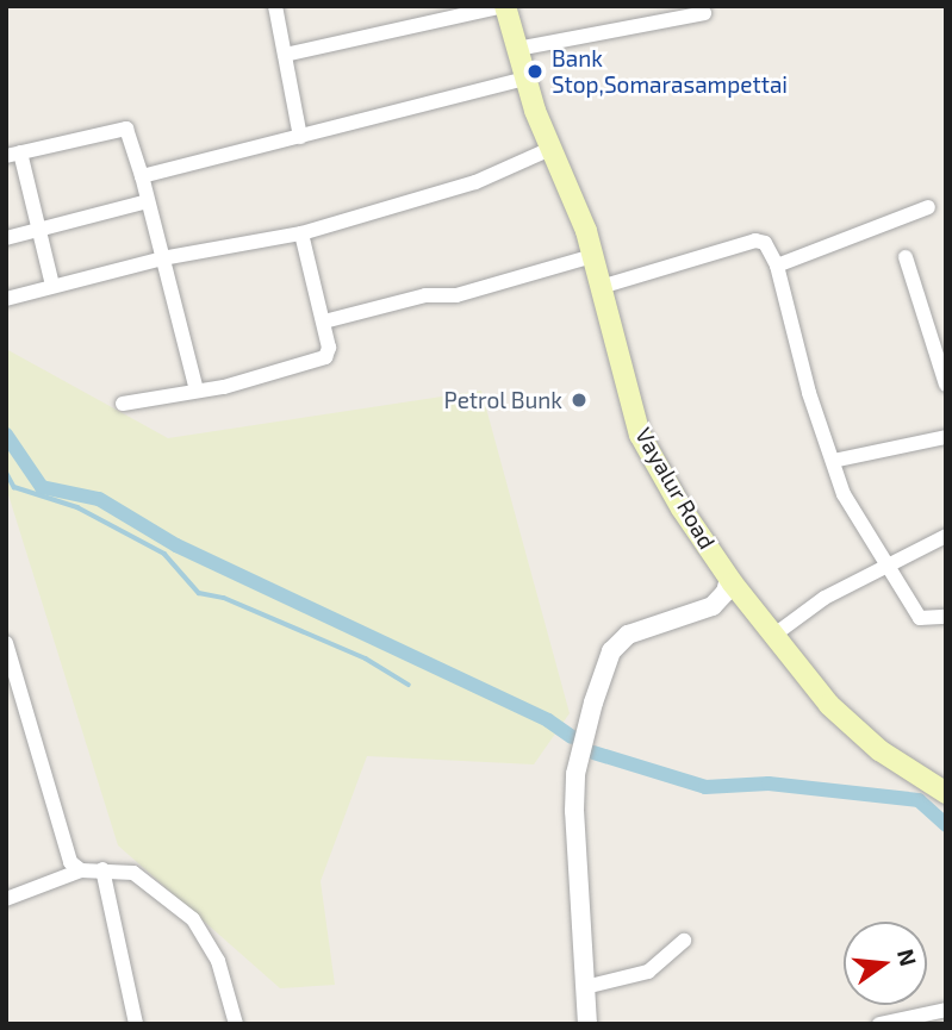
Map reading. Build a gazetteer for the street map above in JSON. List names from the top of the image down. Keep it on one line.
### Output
{"streets":{"main road":["Vayalur Road"]},"places":["Bank Stop,Somarasampettai","Petrol Bunk"],"north":"right"}
